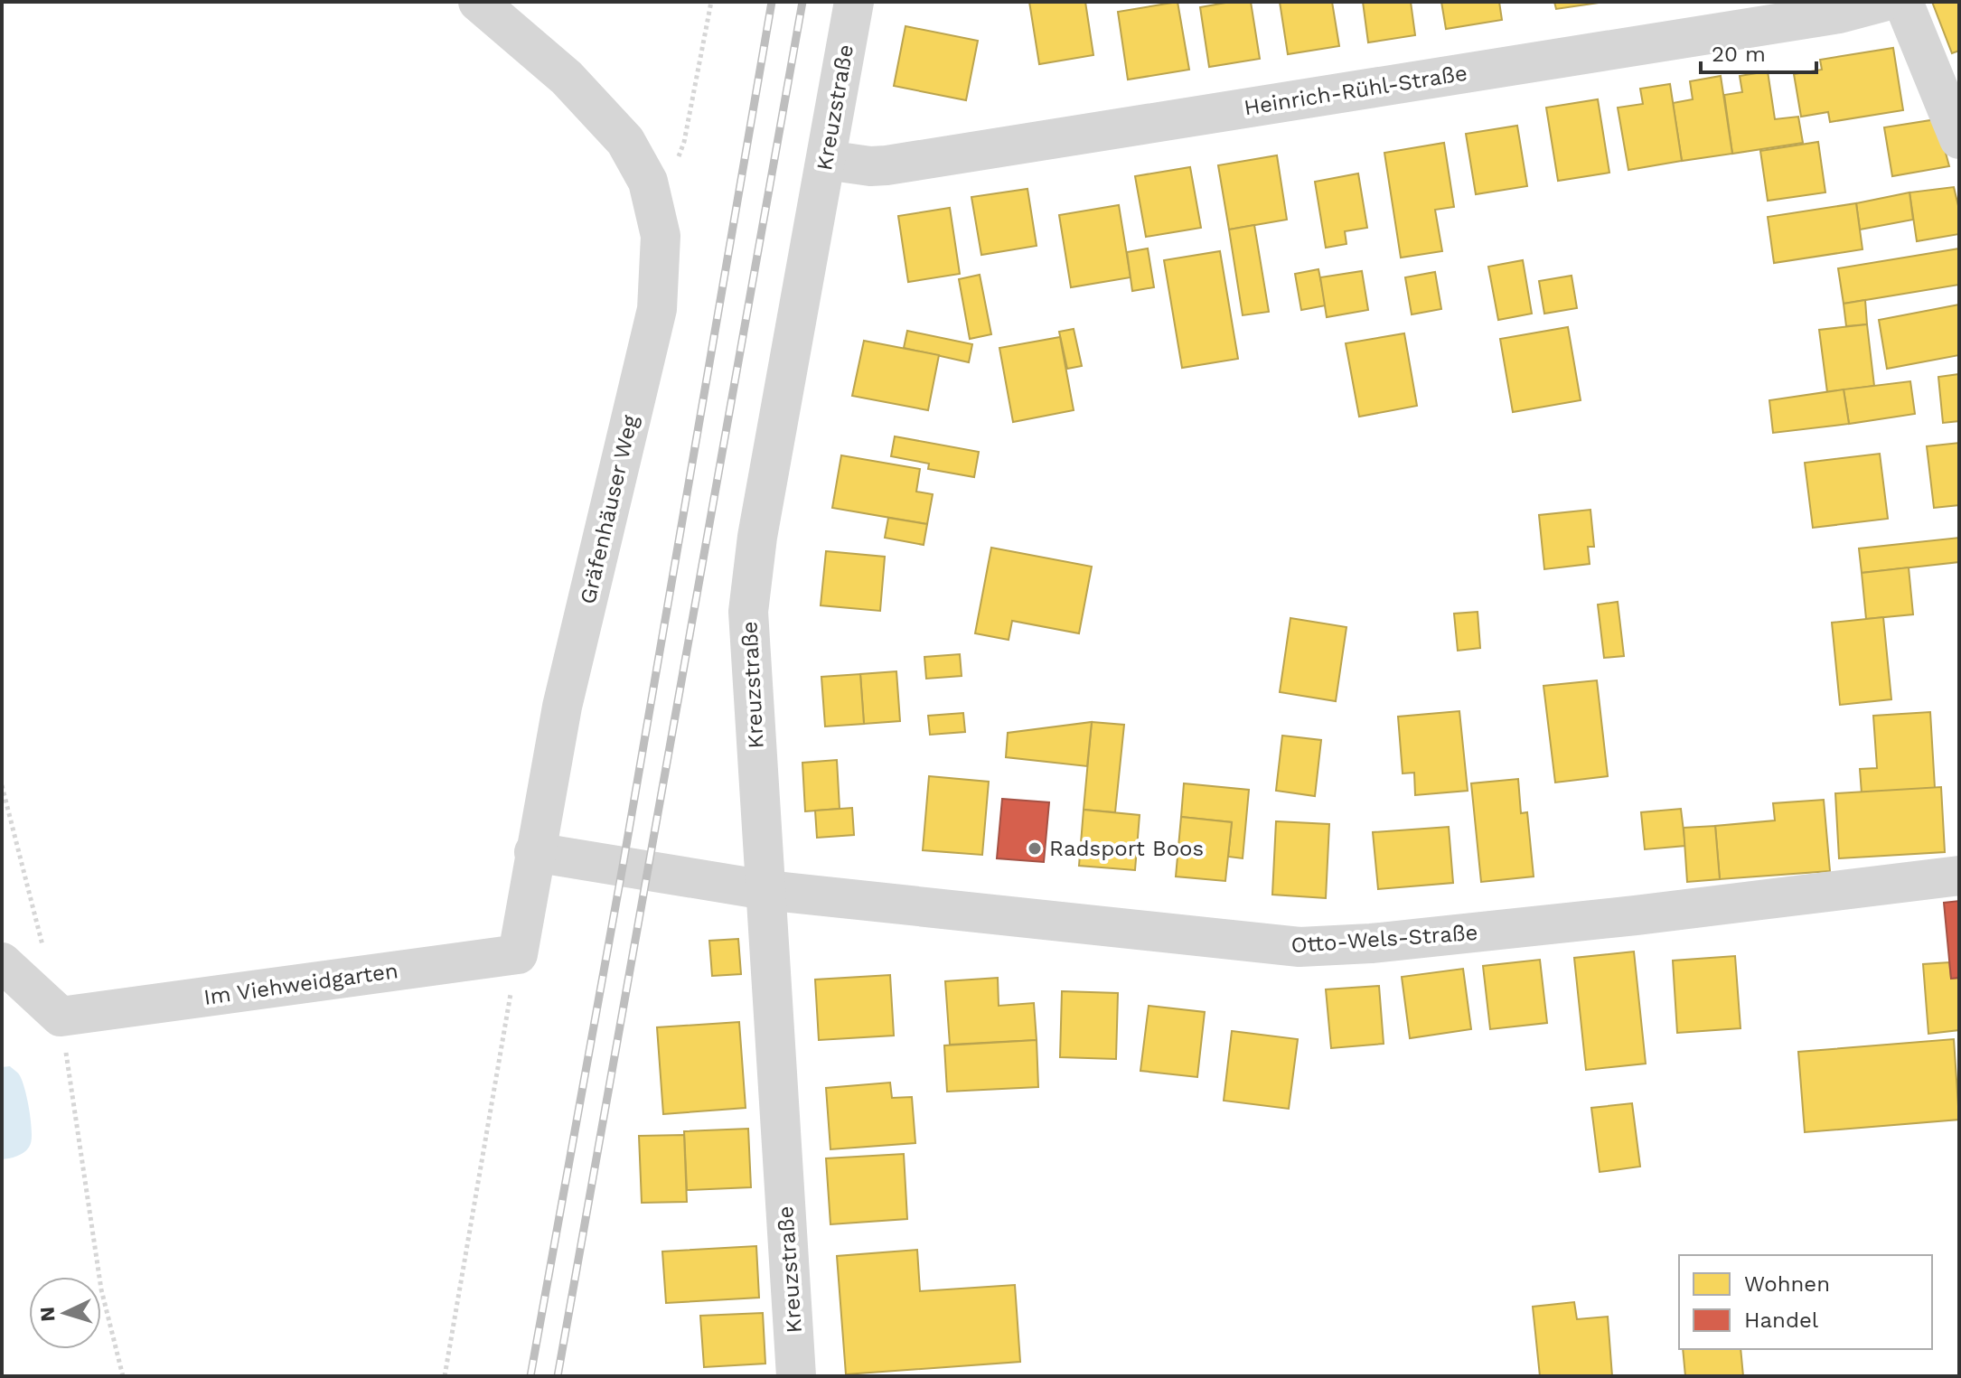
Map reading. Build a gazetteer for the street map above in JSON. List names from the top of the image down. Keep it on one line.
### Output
{"streets":{"street":["Heinrich-Rühl-Straße","Kreuzstraße","Gräfenhäuser Weg","Otto-Wels-Straße","Im Viehweidgarten"]},"crossings":[["Heinrich-Rühl-Straße","Kreuzstraße"],["Kreuzstraße","Otto-Wels-Straße"]],"places":["Radsport Boos"],"legend":["Wohnen","Handel"],"scale_bar":"20 m","north":"left"}
